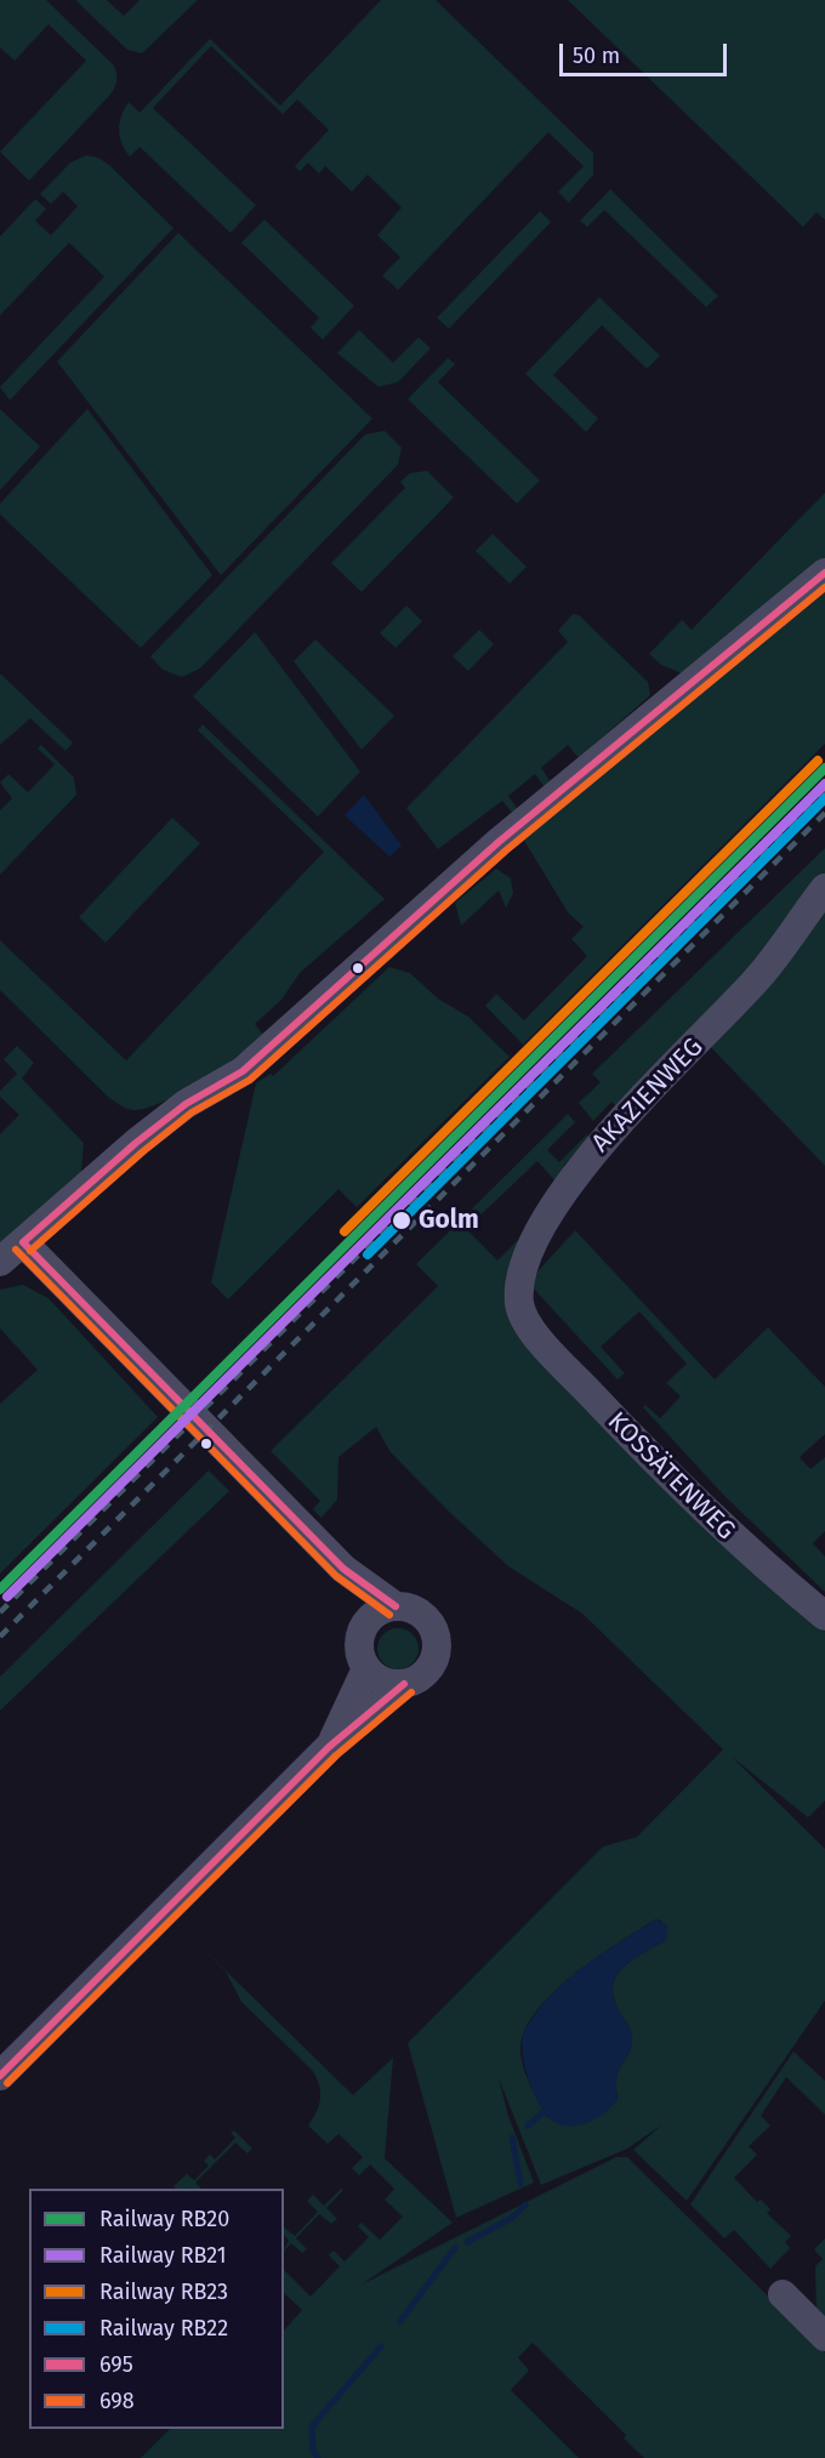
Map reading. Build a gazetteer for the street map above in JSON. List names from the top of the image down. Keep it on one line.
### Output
{"streets":{"street":["AKAZIENWEG","KOSSÄTENWEG"]},"crossings":[["AKAZIENWEG","KOSSÄTENWEG"]],"places":["Golm"],"lines":["transit line 695","transit line 698","rail line RB23","rail line RB20","rail line RB21","rail line RB22"],"legend":["Railway RB20","Railway RB21","Railway RB23","Railway RB22","695","698"],"scale_bar":"50 m"}
